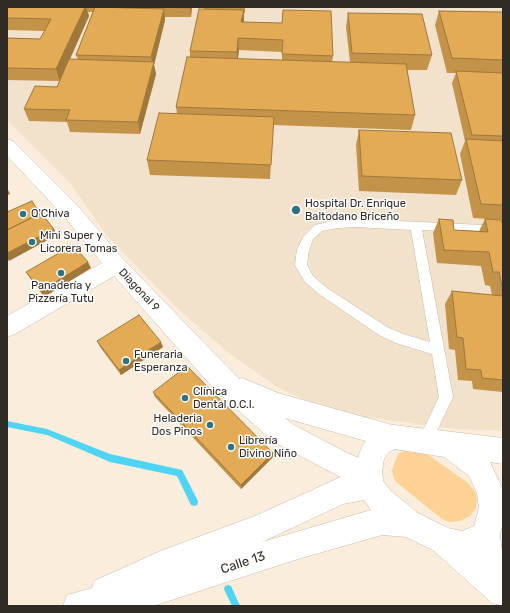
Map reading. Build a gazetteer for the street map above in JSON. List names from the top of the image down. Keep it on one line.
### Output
{"streets":{"street":["Diagonal 9","Calle 13"]},"crossings":[["Diagonal 9","Calle 13"]],"places":["Hospital Dr. Enrique Baltodano Briceño","Q'Chiva","Mini Super y Licorera Tomas","Panadería y Pizzería Tutu","Funeraria Esperanza","Clínica Dental O.C.I.","Heladeria Dos Pinos","Librería Divino Niño"]}
